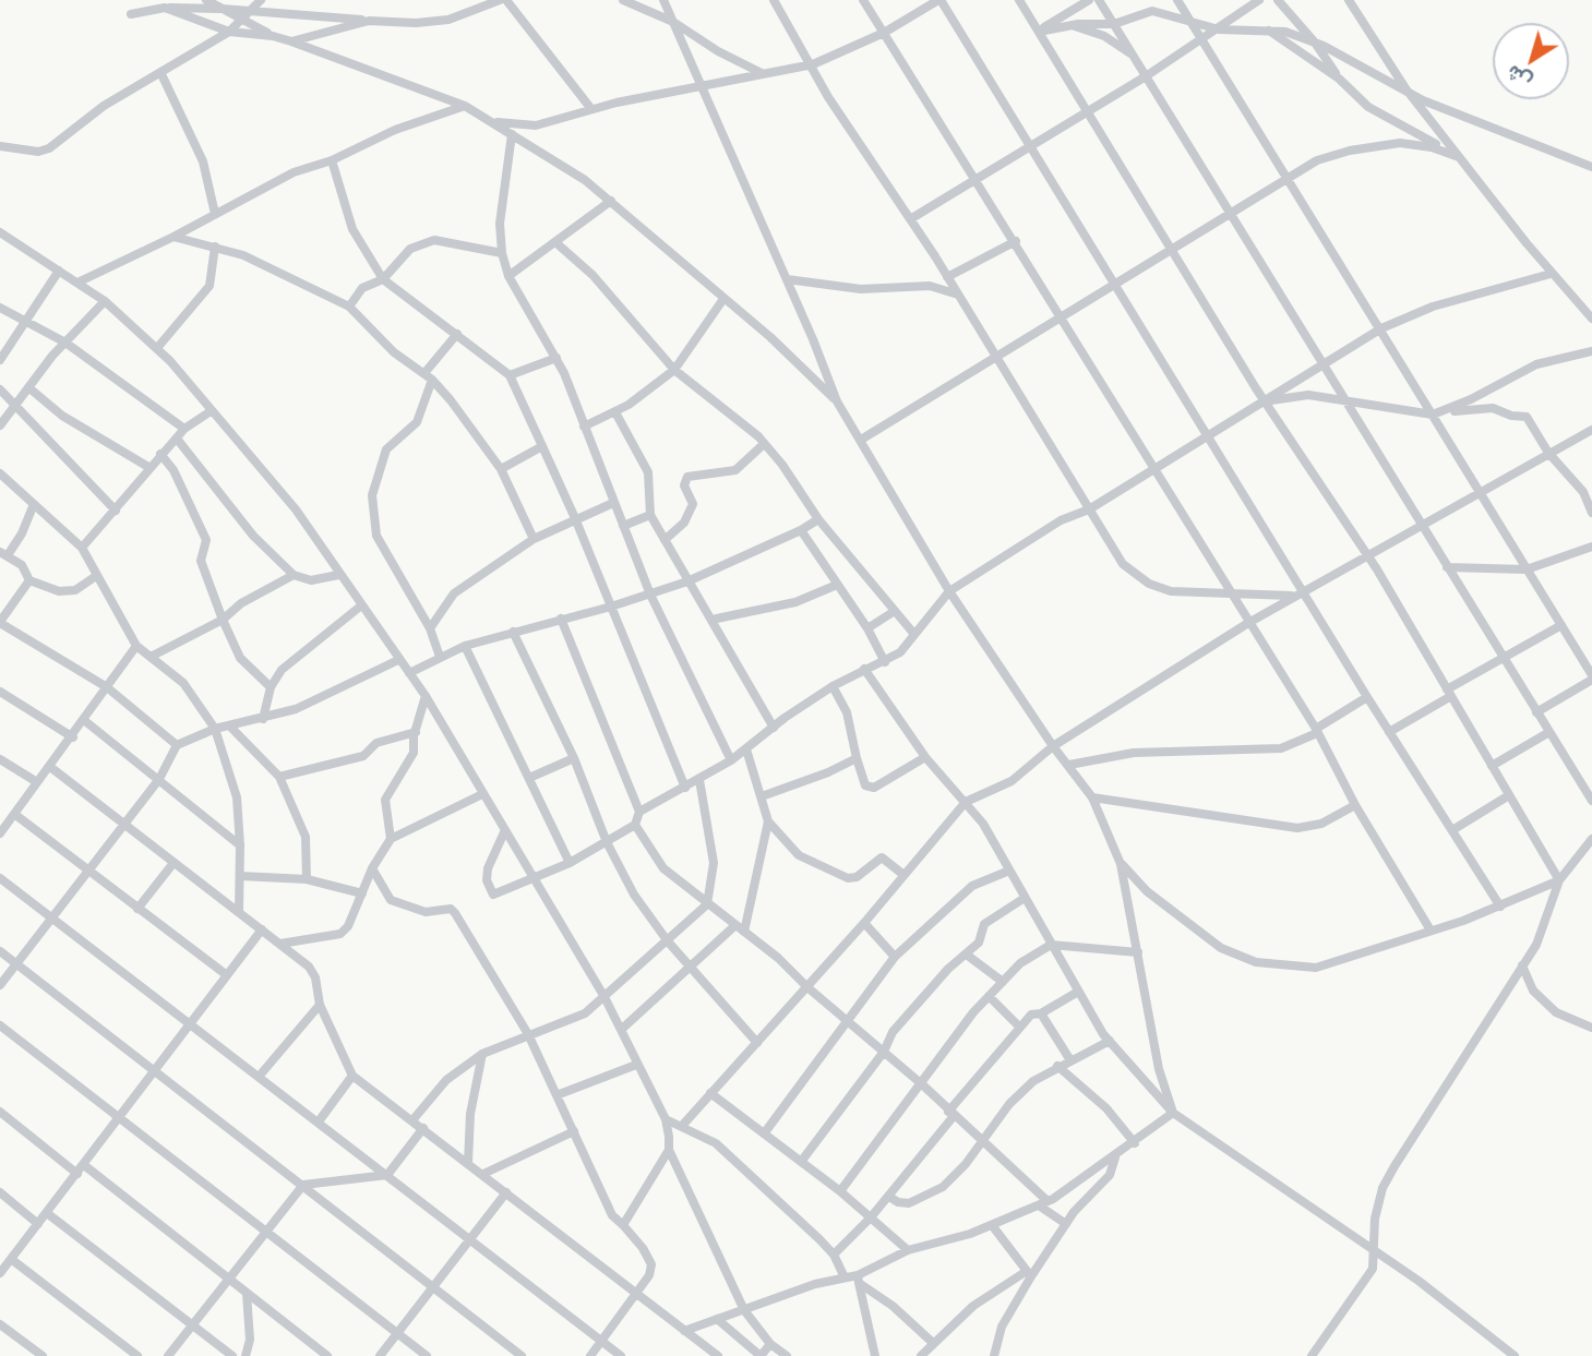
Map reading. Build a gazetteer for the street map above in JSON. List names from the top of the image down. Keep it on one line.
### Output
{"north":"bottom left"}
